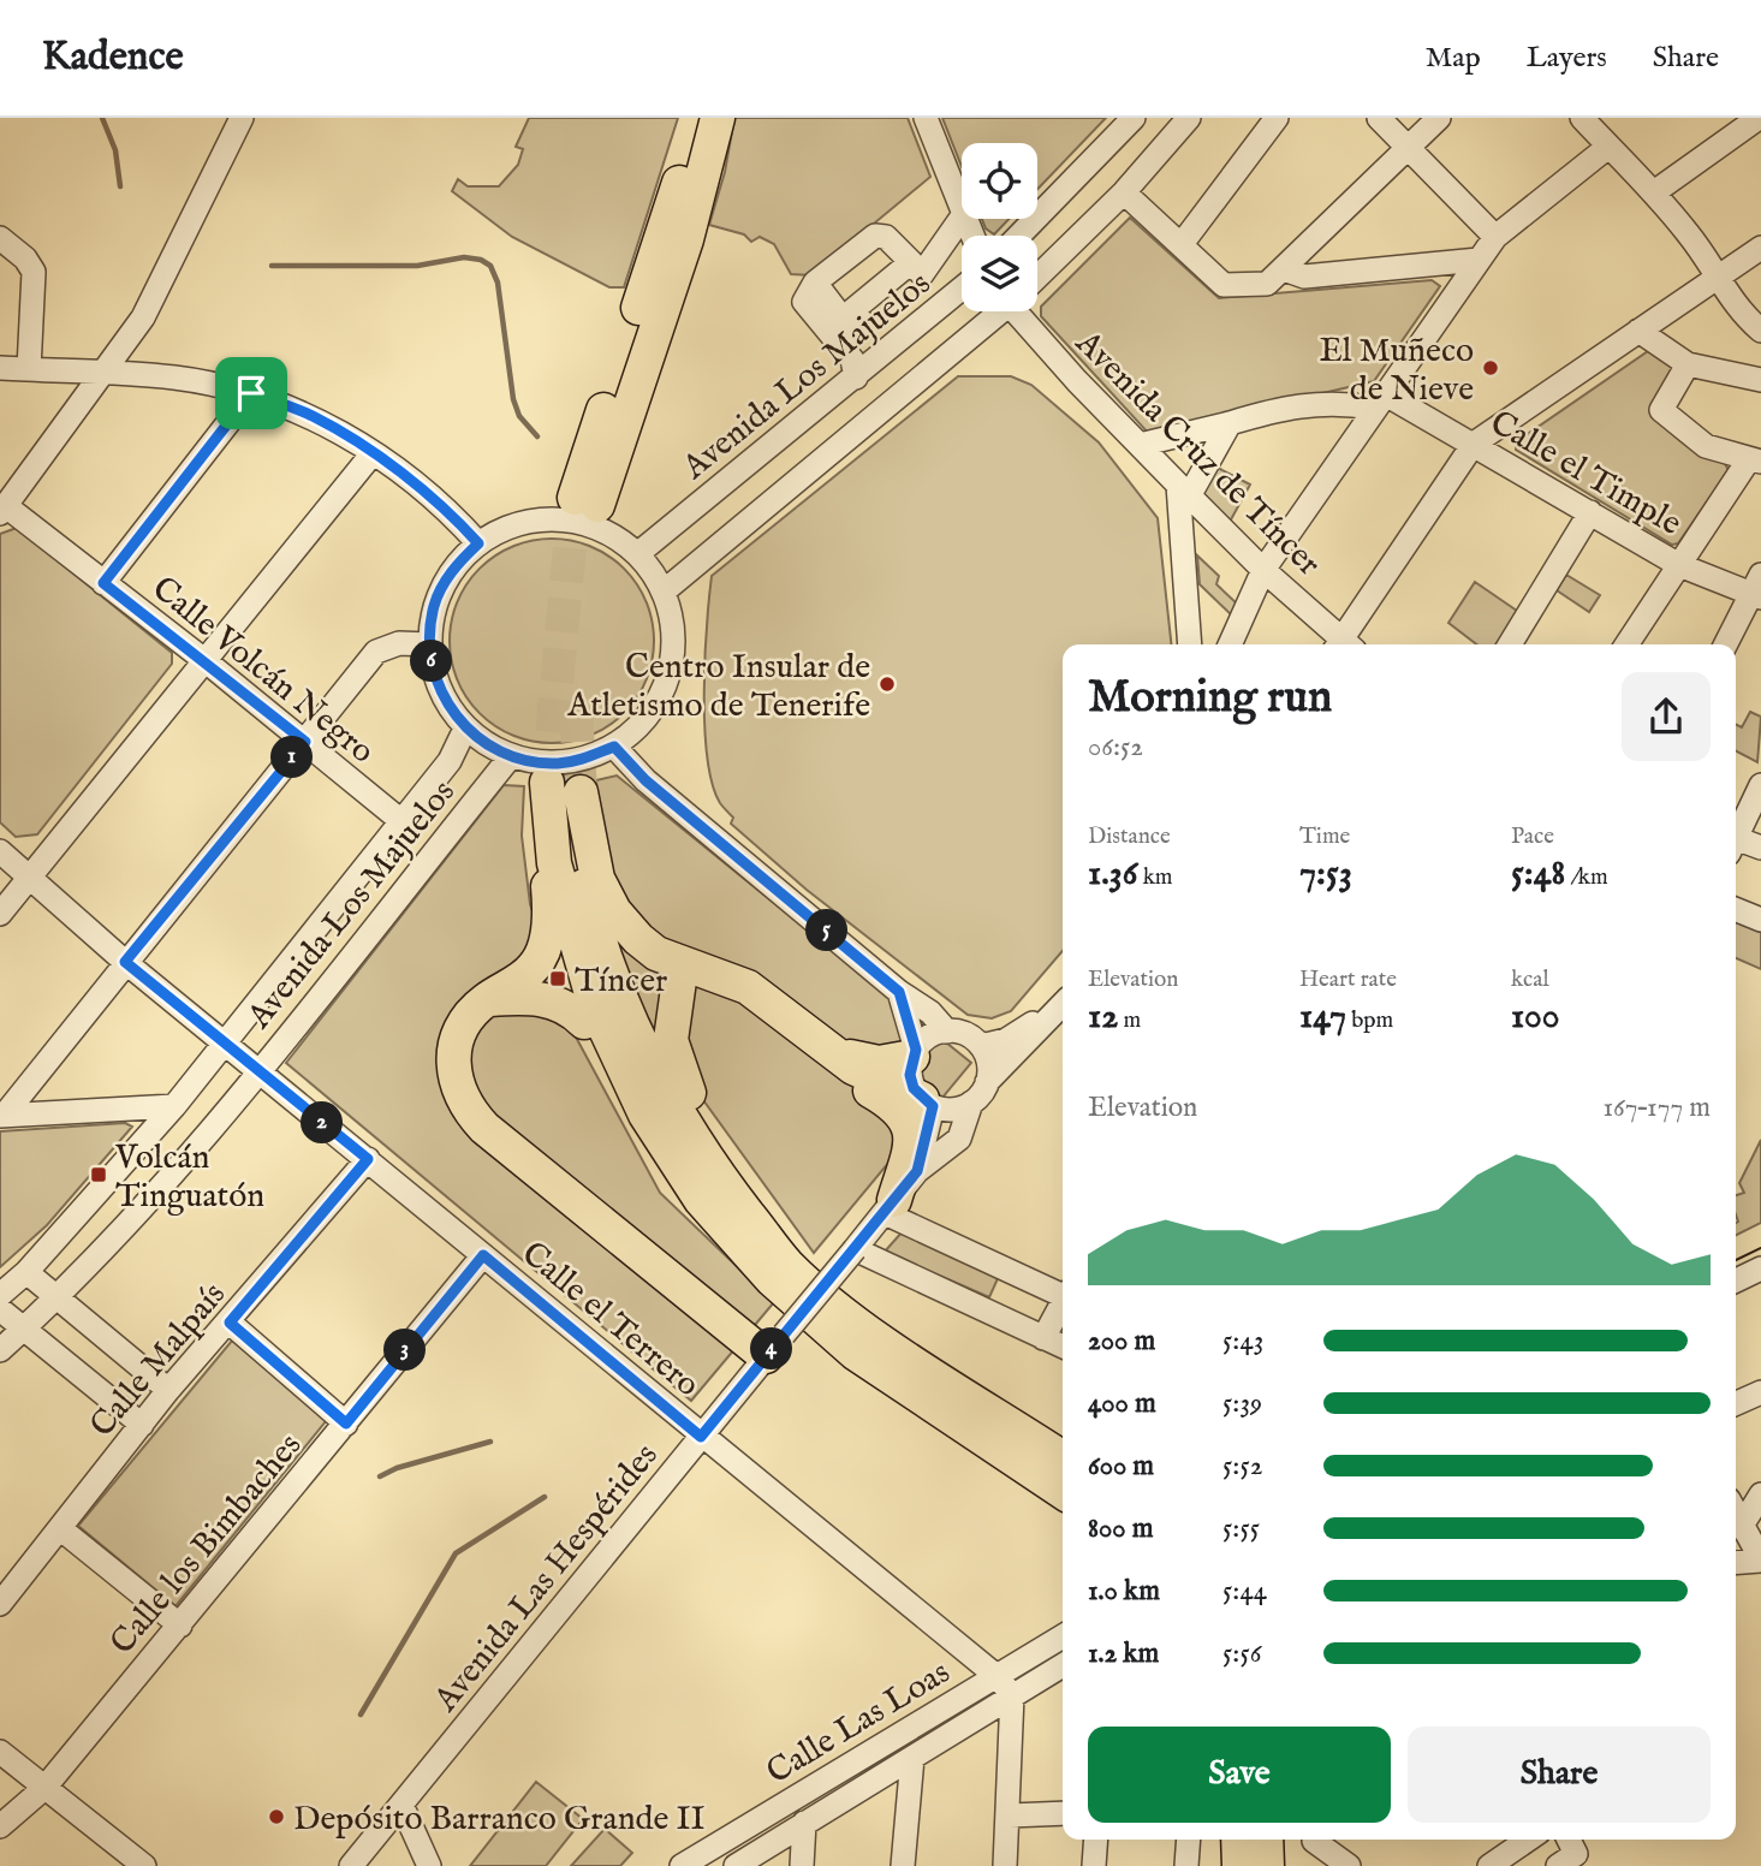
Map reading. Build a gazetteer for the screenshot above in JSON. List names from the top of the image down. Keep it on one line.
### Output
{"streets":{"street":["Avenida Los Majuelos","Avenida Cruz de Tíncer","Calle el Timple","Calle Volcán Negro","Calle el Terrero","Calle Malpaís","Calle los Bimbaches","Avenida Las Hespérides","Calle Las Loas"]},"crossings":[["Avenida Los Majuelos","Calle Volcán Negro"],["Avenida Los Majuelos","Calle el Terrero"],["Calle el Terrero","Calle Malpaís"],["Calle el Terrero","Calle los Bimbaches"],["Calle el Terrero","Avenida Las Hespérides"],["Calle el Terrero","Calle Las Loas"]],"places":{"other":["El Muñeco de Nieve","Centro Insular de Atletismo de Tenerife","Depósito Barranco Grande II"],"transit":["Tíncer","Volcán Tinguatón"]},"page":{"header":"Kadence","nav":["Map","Layers","Share"],"pins":["6","1","5","2","4","3"],"heading":["Morning run","06:52"],"stats":[["Distance","1.36 km"],["Time","7:53"],["Pace","5:48 /km"],["Elevation","12 m"],["Heart rate","147 bpm"],["kcal","100"]],"chart":["Elevation","167–177 m"],"list":[{"name":"200 m","note":"5:43"},{"name":"400 m","note":"5:39"},{"name":"600 m","note":"5:52"},{"name":"800 m","note":"5:55"},{"name":"1.0 km","note":"5:44"},{"name":"1.2 km","note":"5:56"}],"buttons":["Save","Share"]}}
